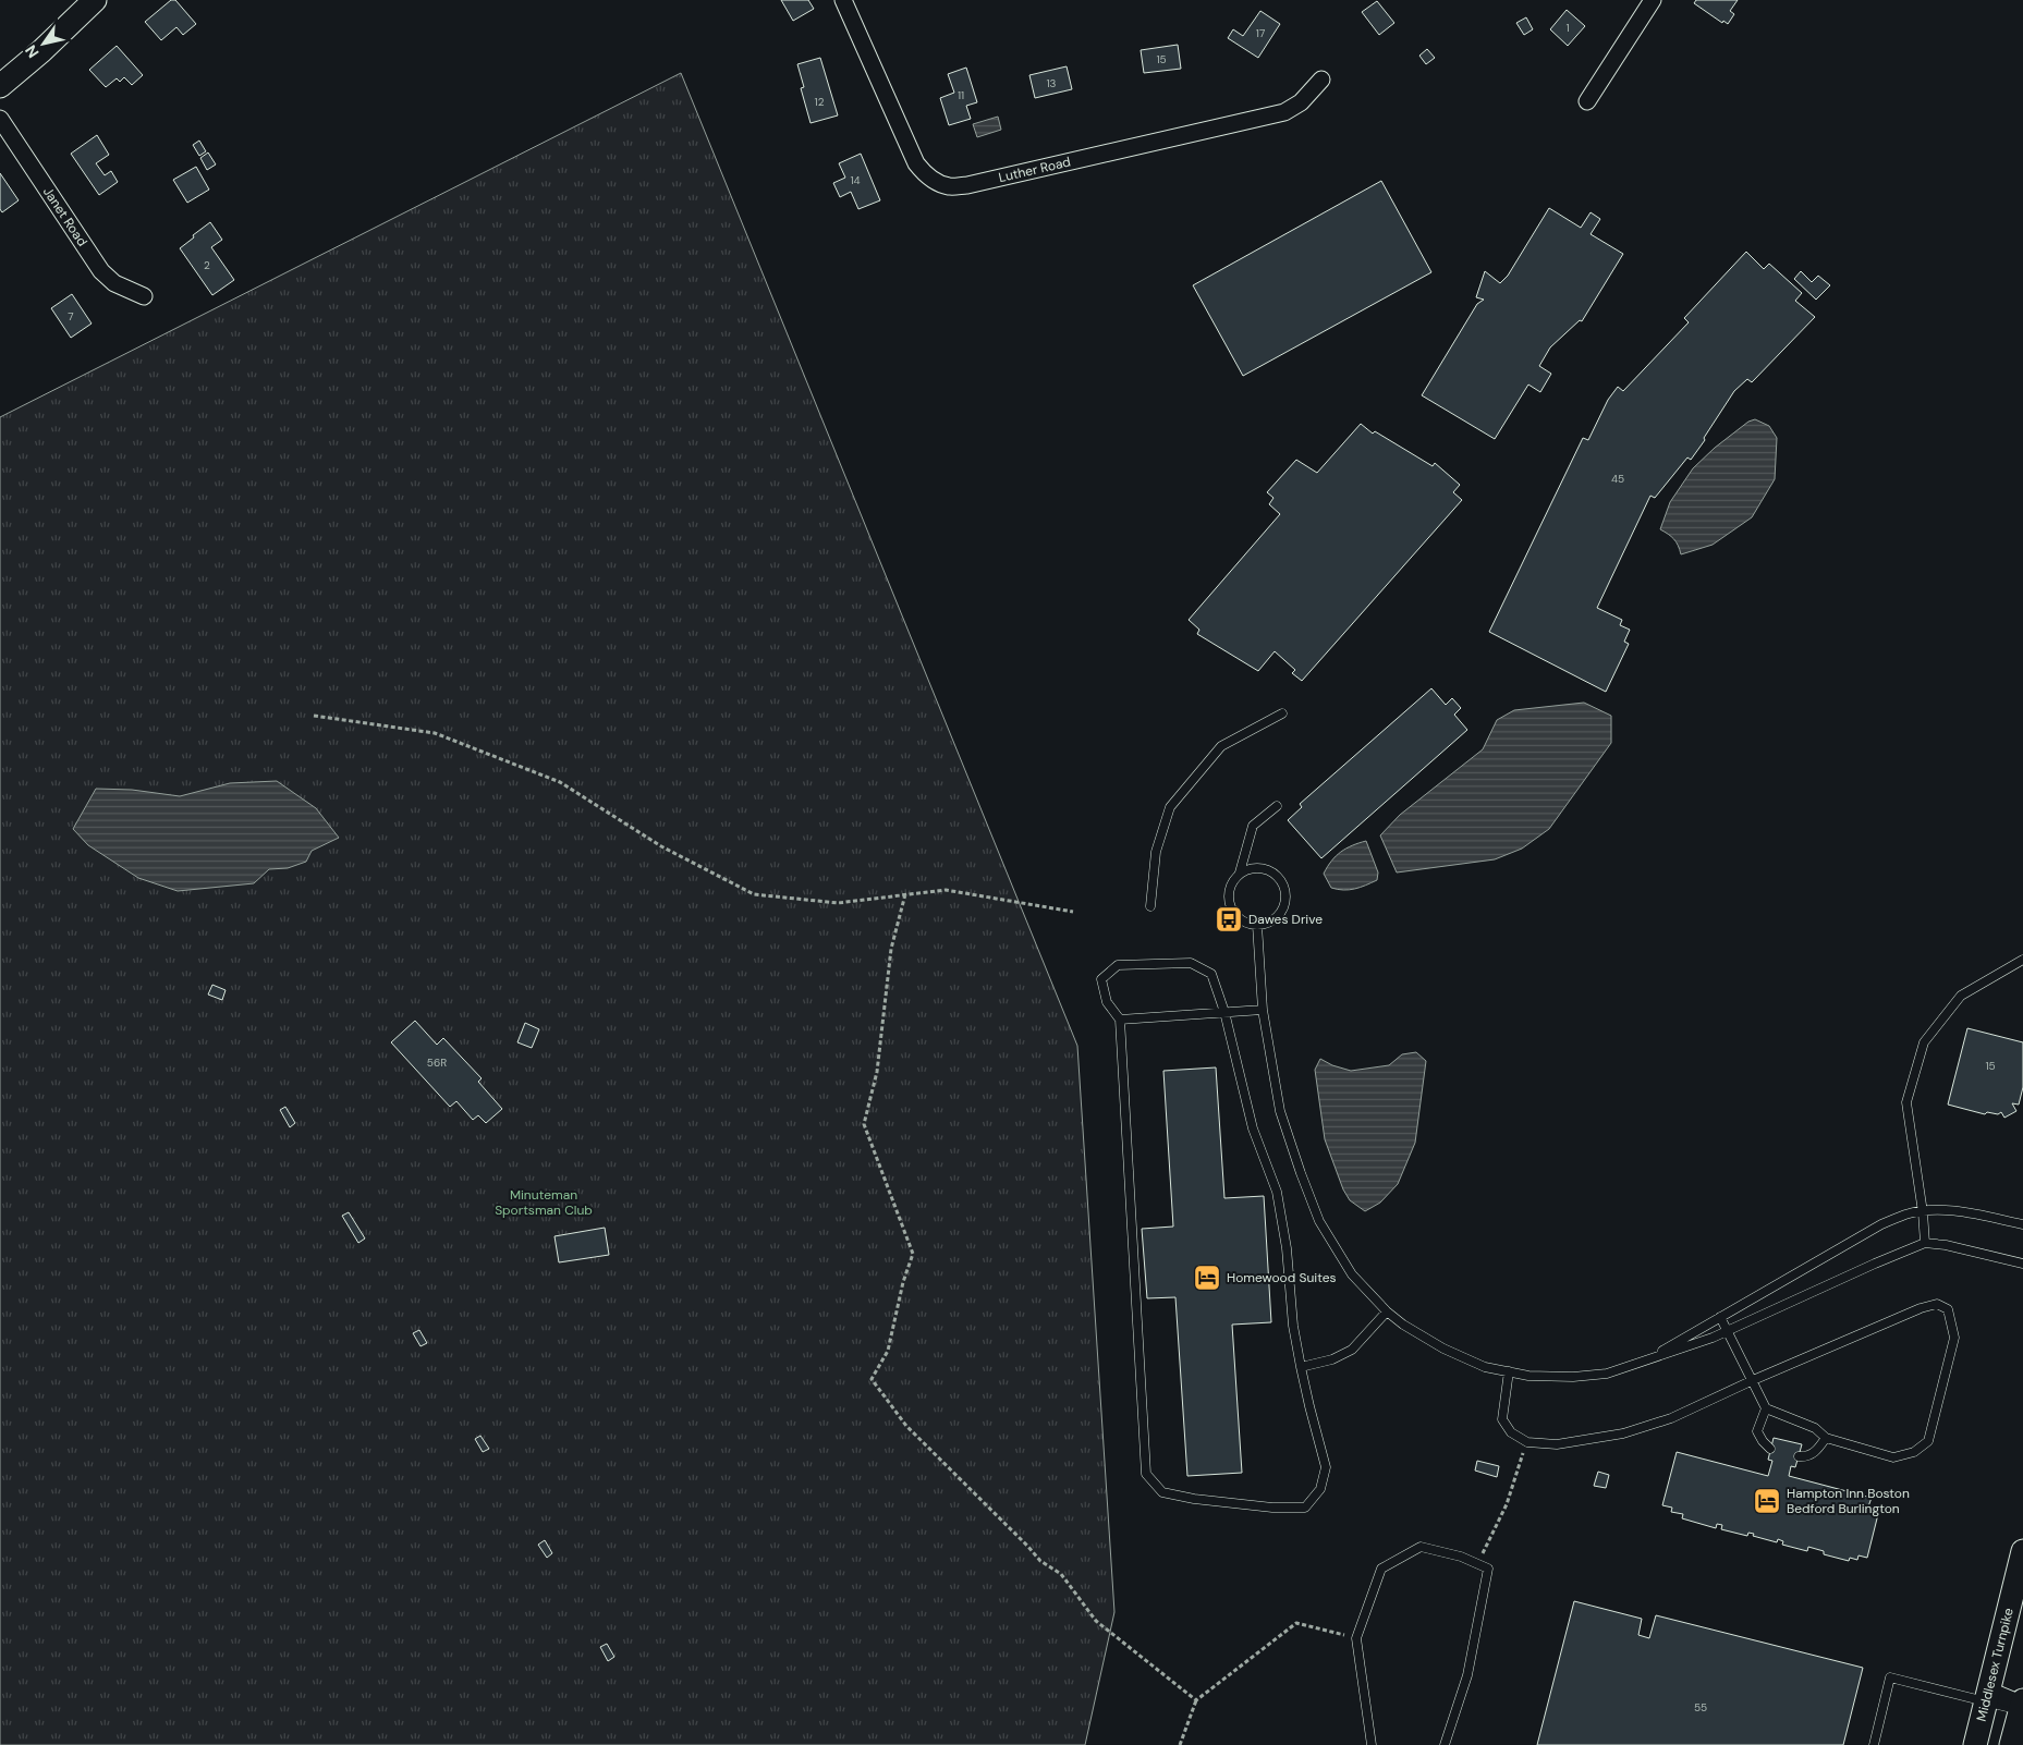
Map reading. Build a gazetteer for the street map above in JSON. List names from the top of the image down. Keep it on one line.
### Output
{"streets":{"main road":["Middlesex Turnpike"],"street":["Luther Road","Janet Road"]},"parks":["Minuteman Sportsman Club"],"places":{"bus stop":["Dawes Drive"],"hotel":["Homewood Suites","Hampton Inn Boston Bedford Burlington"]},"house_numbers":["1","17","15","13","11","12","14","2","7","45","56R","15","55"],"north":"bottom left"}
